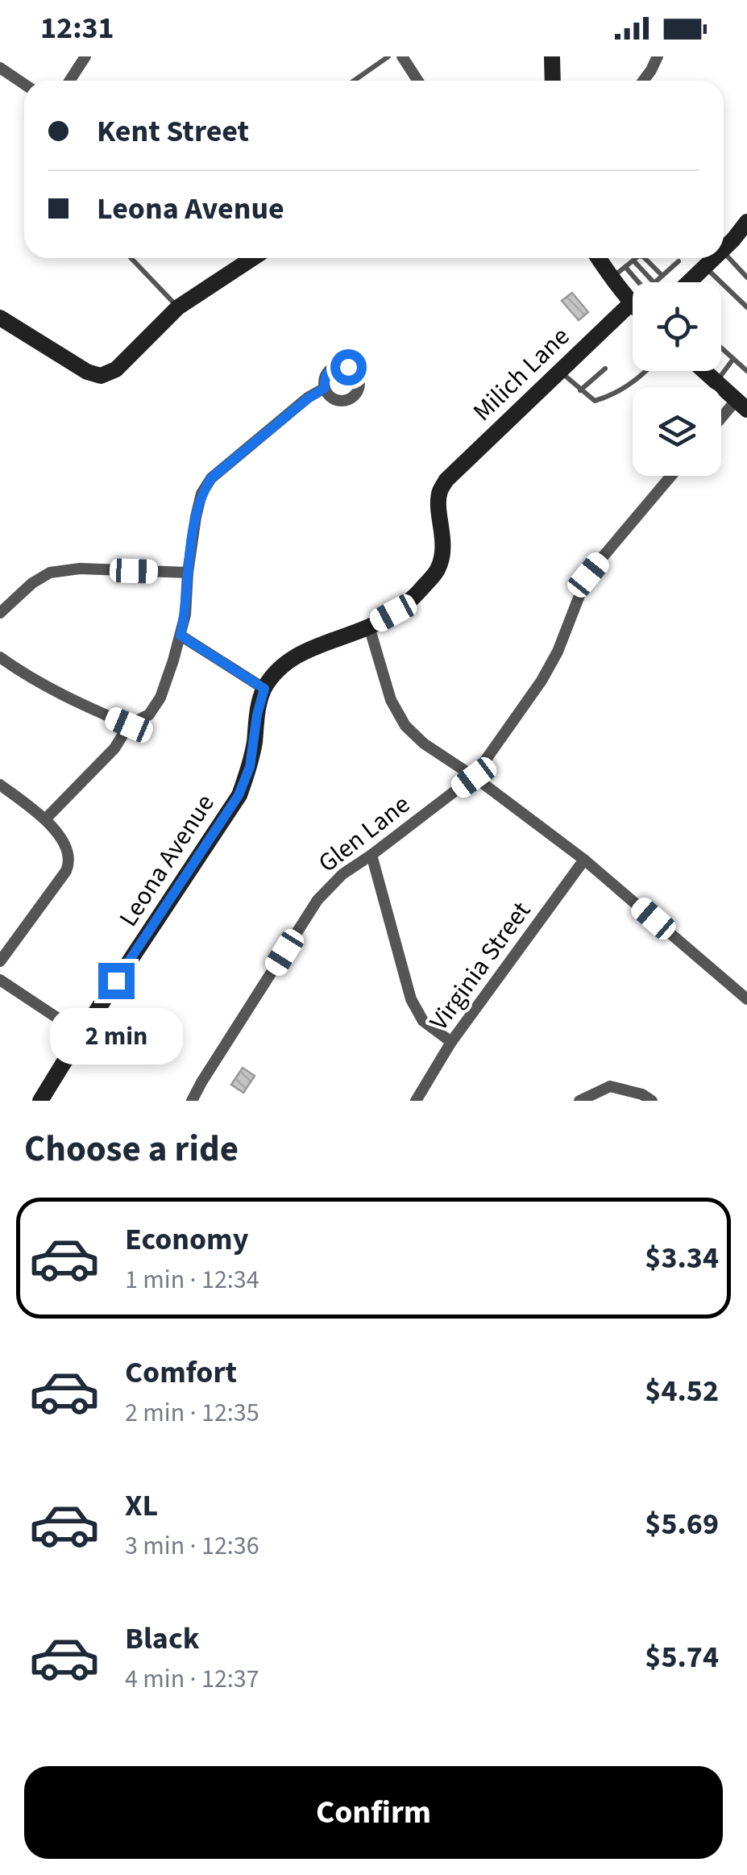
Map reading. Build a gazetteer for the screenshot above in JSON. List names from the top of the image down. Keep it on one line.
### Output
{"streets":{"street":["Milich Lane","Glen Lane","Leona Avenue","Virginia Street"]},"crossings":[["Milich Lane","Leona Avenue"]],"page":{"status":"12:31","banner":["Kent Street","Leona Avenue"],"bubble":"2 min","heading":"Choose a ride","list":[{"name":"Economy","note":"1 min · 12:34","value":"$3.34"},{"name":"Comfort","note":"2 min · 12:35","value":"$4.52"},{"name":"XL","note":"3 min · 12:36","value":"$5.69"},{"name":"Black","note":"4 min · 12:37","value":"$5.74"}],"buttons":"Confirm"}}
